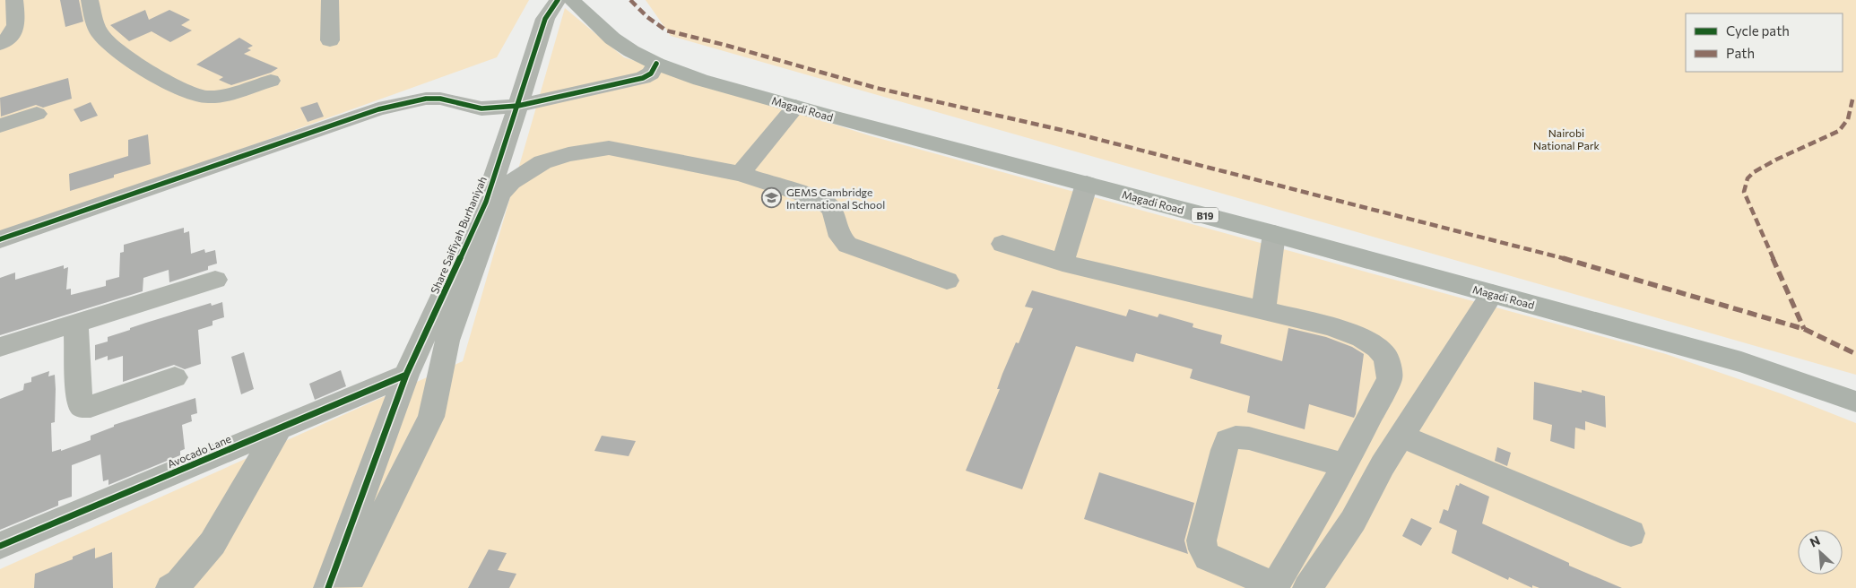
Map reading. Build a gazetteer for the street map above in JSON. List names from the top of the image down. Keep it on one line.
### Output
{"streets":{"highway":["Magadi Road","B19"],"street":["Share Saifiyah Burhaniyah","Avocado Lane"]},"crossings":[["Share Saifiyah Burhaniyah","Avocado Lane"]],"parks":["Nairobi National Park"],"places":{"school or university":["GEMS Cambridge International School"]},"legend":["Cycle path","Path"],"north":"top left"}
